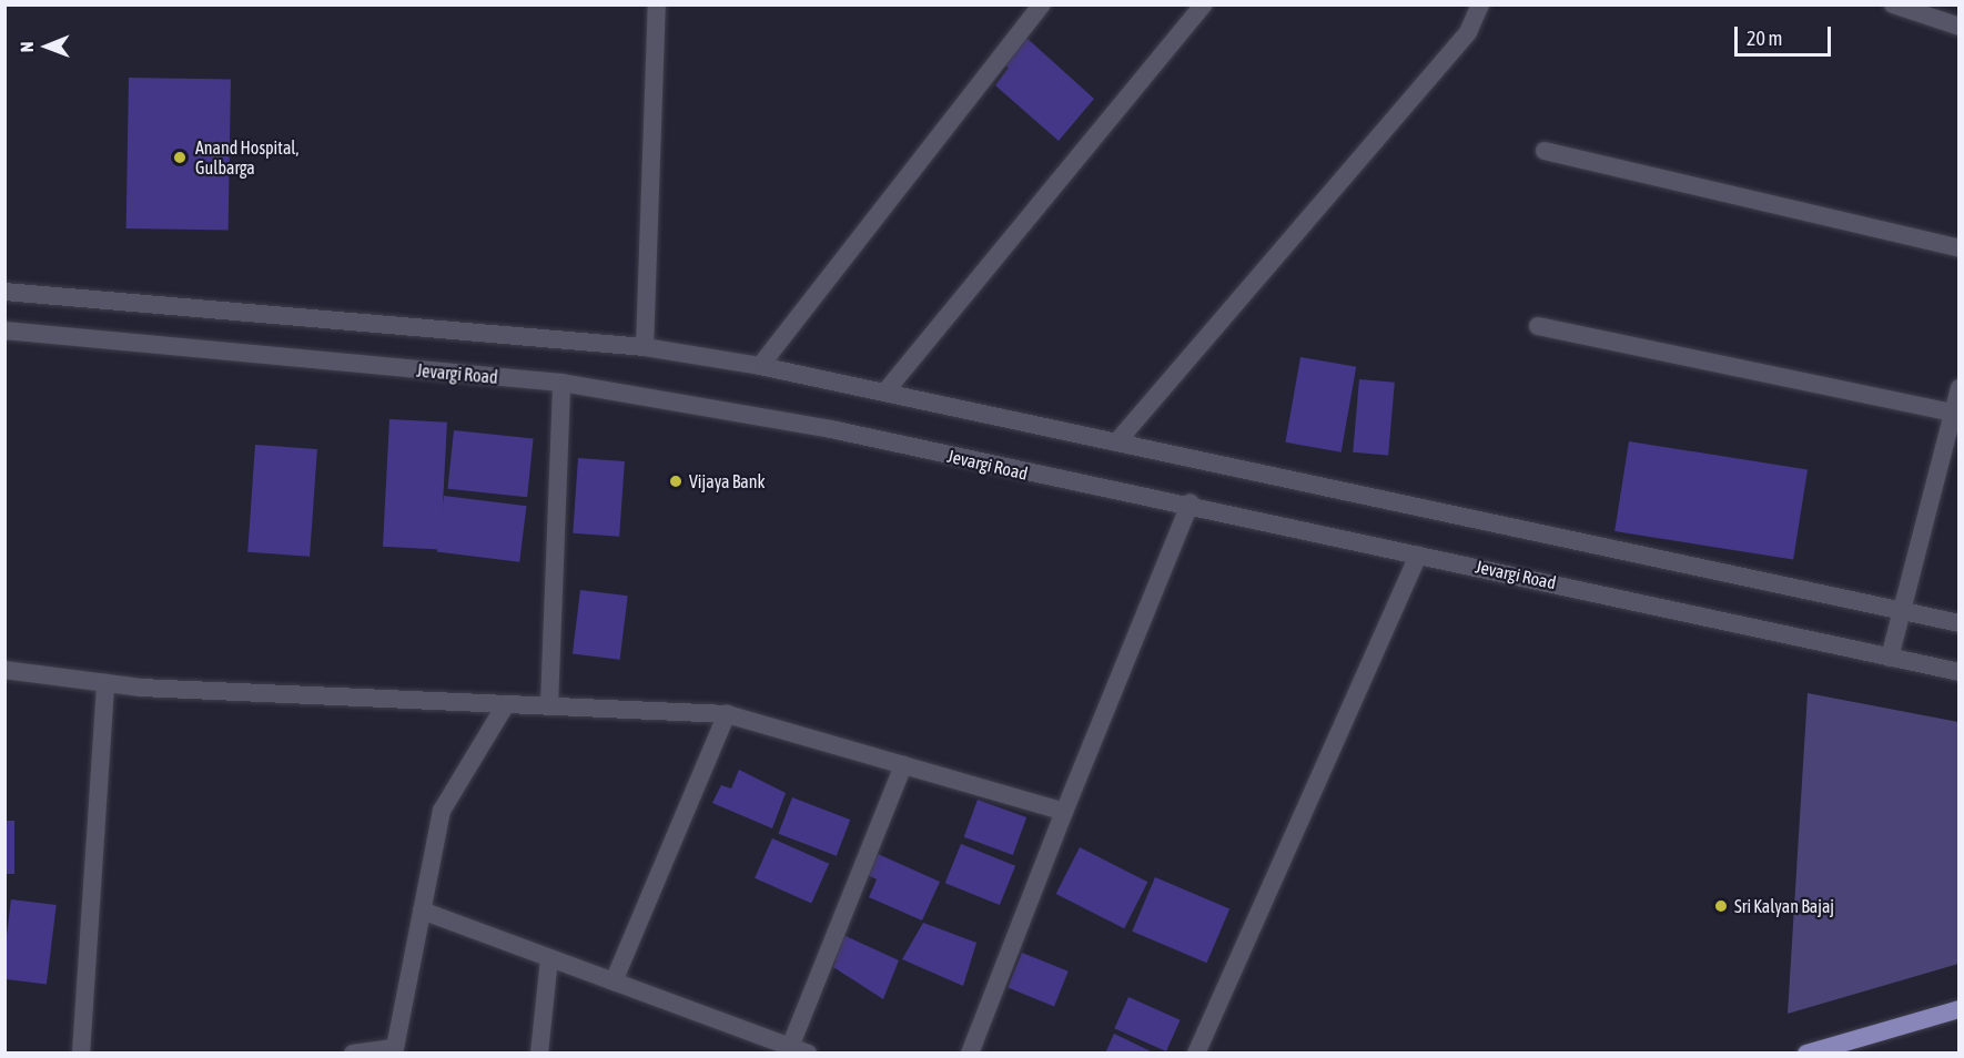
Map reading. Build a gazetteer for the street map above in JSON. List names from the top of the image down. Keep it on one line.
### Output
{"streets":{"street":["Jevargi Road"]},"places":["Anand Hospital, Gulbarga","Vijaya Bank","Sri Kalyan Bajaj"],"scale_bar":"20 m","north":"left"}
